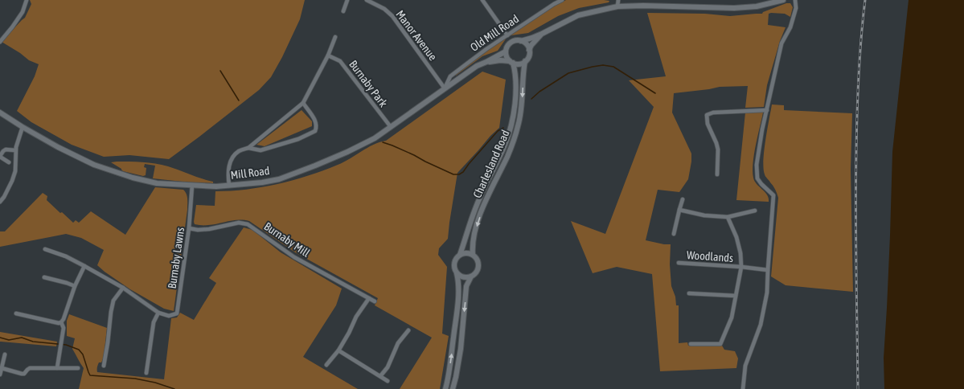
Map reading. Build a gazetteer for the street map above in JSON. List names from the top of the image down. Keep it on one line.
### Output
{"streets":{"main road":["Charlesland Road","Mill Road"],"street":["Old Mill Road","Manor Avenue","Burnaby Park","Burnaby Mill","Woodlands","Burnaby Lawns"]},"crossings":[["Old Mill Road","Manor Avenue"],["Old Mill Road","Mill Road"],["Manor Avenue","Mill Road"],["Burnaby Park","Mill Road"],["Charlesland Road","Mill Road"],["Mill Road","Burnaby Lawns"],["Burnaby Mill","Burnaby Lawns"]]}
